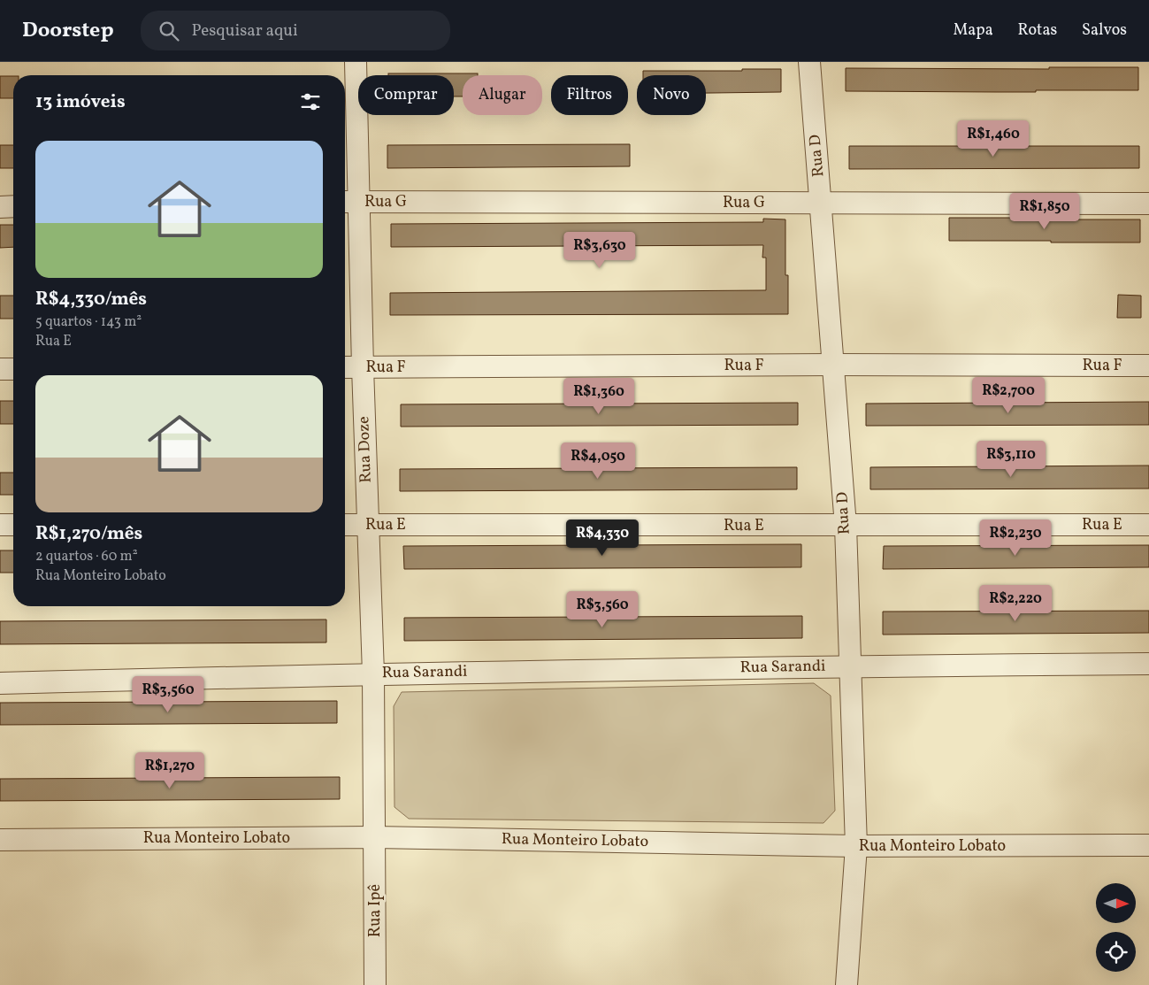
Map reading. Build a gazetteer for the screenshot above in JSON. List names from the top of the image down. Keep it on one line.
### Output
{"streets":{"street":["Rua D","Rua G","Rua F","Rua Doze","Rua E","Rua Sarandi","Rua Monteiro Lobato","Rua Ipê"]},"crossings":[["Rua D","Rua G"],["Rua D","Rua F"],["Rua D","Rua E"],["Rua D","Rua Sarandi"],["Rua D","Rua Monteiro Lobato"],["Rua G","Rua Doze"],["Rua F","Rua Doze"],["Rua Doze","Rua E"],["Rua Doze","Rua Sarandi"],["Rua Doze","Rua Monteiro Lobato"],["Rua Doze","Rua Ipê"],["Rua Monteiro Lobato","Rua Ipê"]],"north":"right","page":{"header":"Doorstep","search":"Pesquisar aqui","nav":["Mapa","Rotas","Salvos"],"chip":["Comprar","Alugar","Filtros","Novo"],"heading":"13 imóveis","price":["R$1,460","R$1,850","R$3,630","R$2,700","R$1,360","R$3,110","R$4,050","R$4,330","R$2,230","R$2,220","R$3,560","R$3,560","R$1,270"],"list":[{"name":"R$4,330/mês","note":"5 quartos · 143 m² · Rua E"},{"name":"R$1,270/mês","note":"2 quartos · 60 m² · Rua Monteiro Lobato"}]}}
